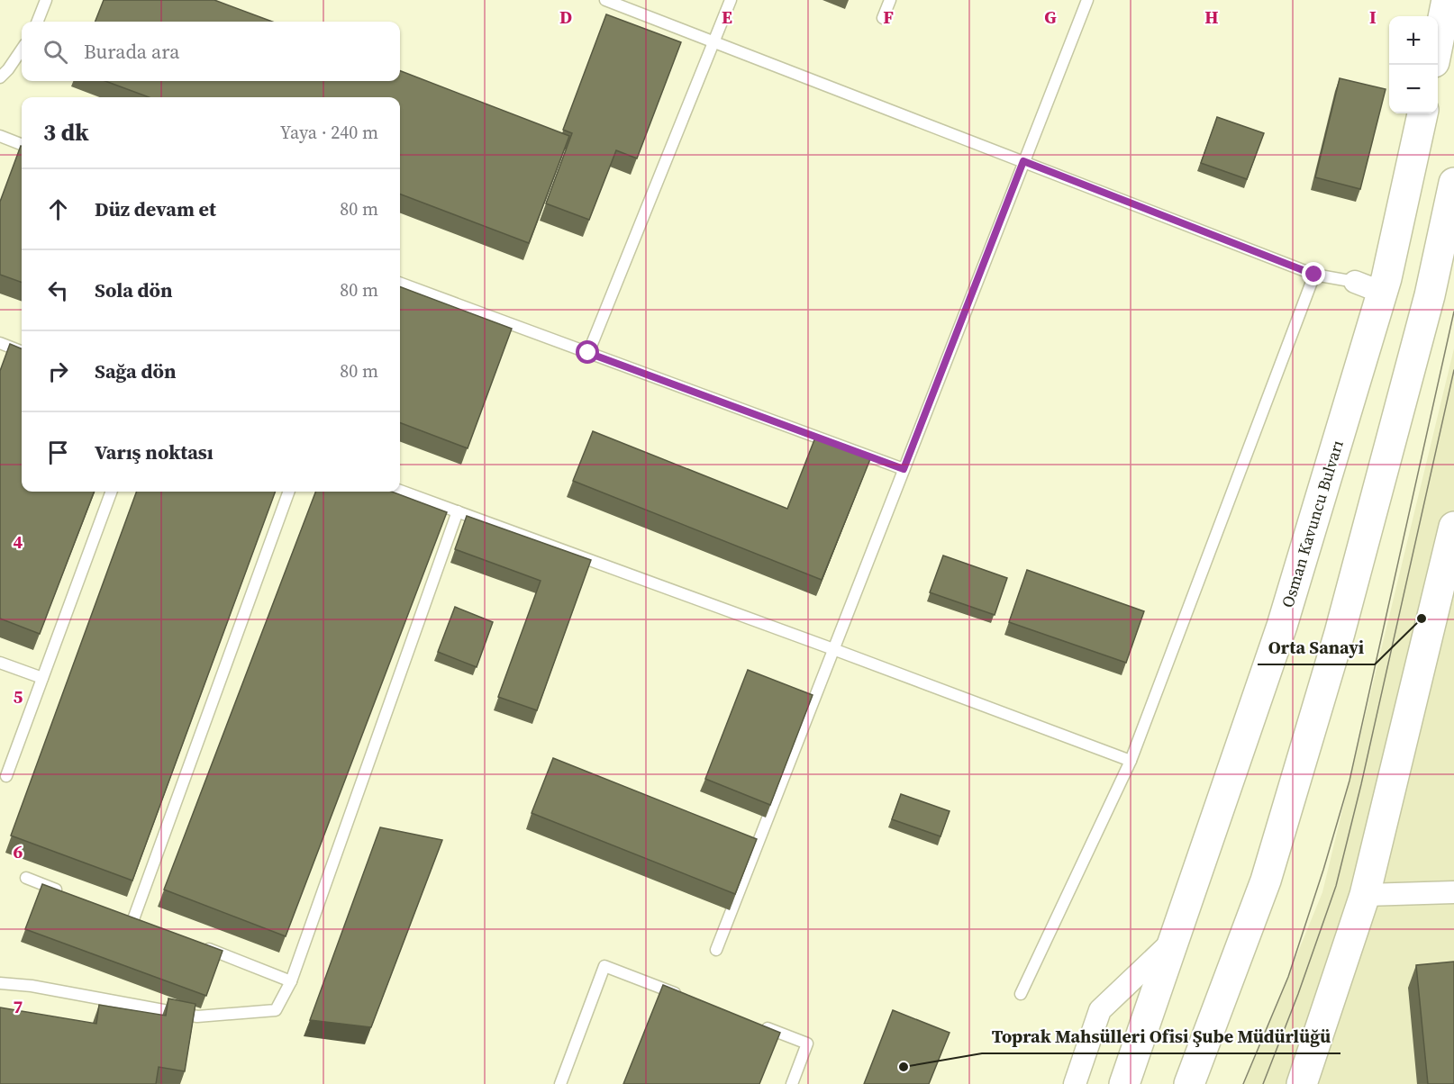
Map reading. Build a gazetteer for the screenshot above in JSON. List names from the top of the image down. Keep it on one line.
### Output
{"streets":{"highway":["Osman Kavuncu Bulvarı"]},"places":["Orta Sanayi","Toprak Mahsülleri Ofisi Şube Müdürlüğü"],"page":{"map_buttons":["+","−"],"search":"Burada ara","heading":["3 dk","Yaya · 240 m"],"list":[["Düz devam et","80 m"],["Sola dön","80 m"],["Sağa dön","80 m"],"Varış noktası"]},"grid":{"columns":["D","E","F","G","H","I"],"rows":["4","5","6","7"]}}
